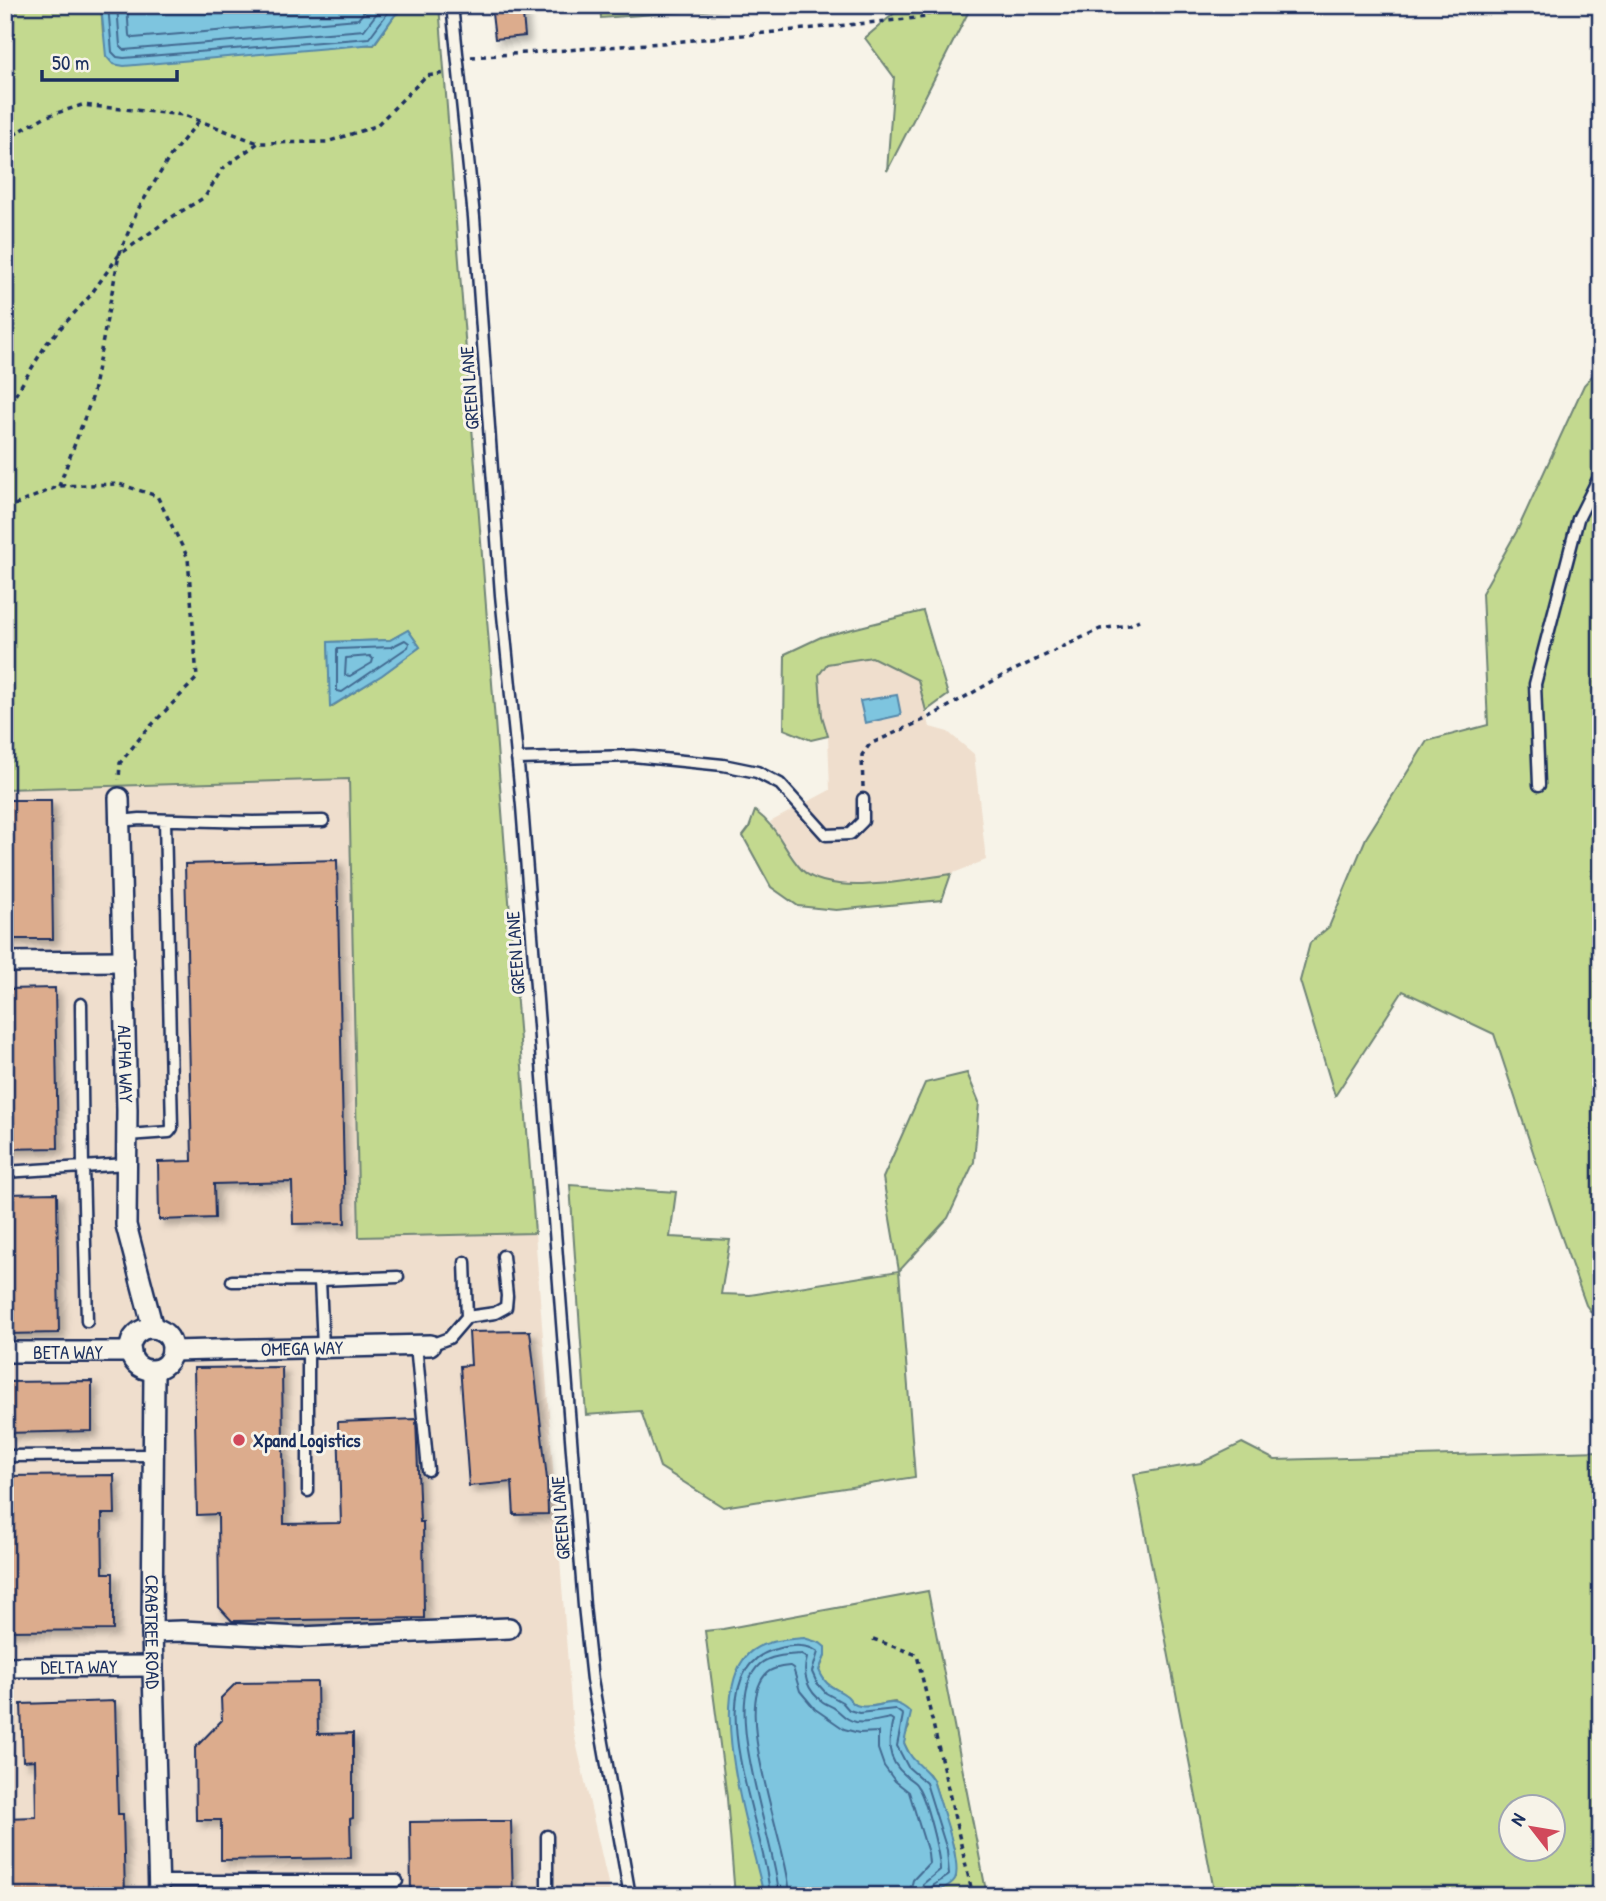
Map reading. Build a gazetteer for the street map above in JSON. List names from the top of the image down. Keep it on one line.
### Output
{"streets":{"street":["ALPHA WAY","OMEGA WAY","BETA WAY","CRABTREE ROAD","DELTA WAY"],"lane":["GREEN LANE"]},"crossings":[["ALPHA WAY","OMEGA WAY"],["ALPHA WAY","BETA WAY"],["ALPHA WAY","CRABTREE ROAD"],["OMEGA WAY","BETA WAY"],["OMEGA WAY","CRABTREE ROAD"],["BETA WAY","CRABTREE ROAD"],["CRABTREE ROAD","DELTA WAY"]],"places":["Xpand Logistics"],"scale_bar":"50 m","north":"top left"}
